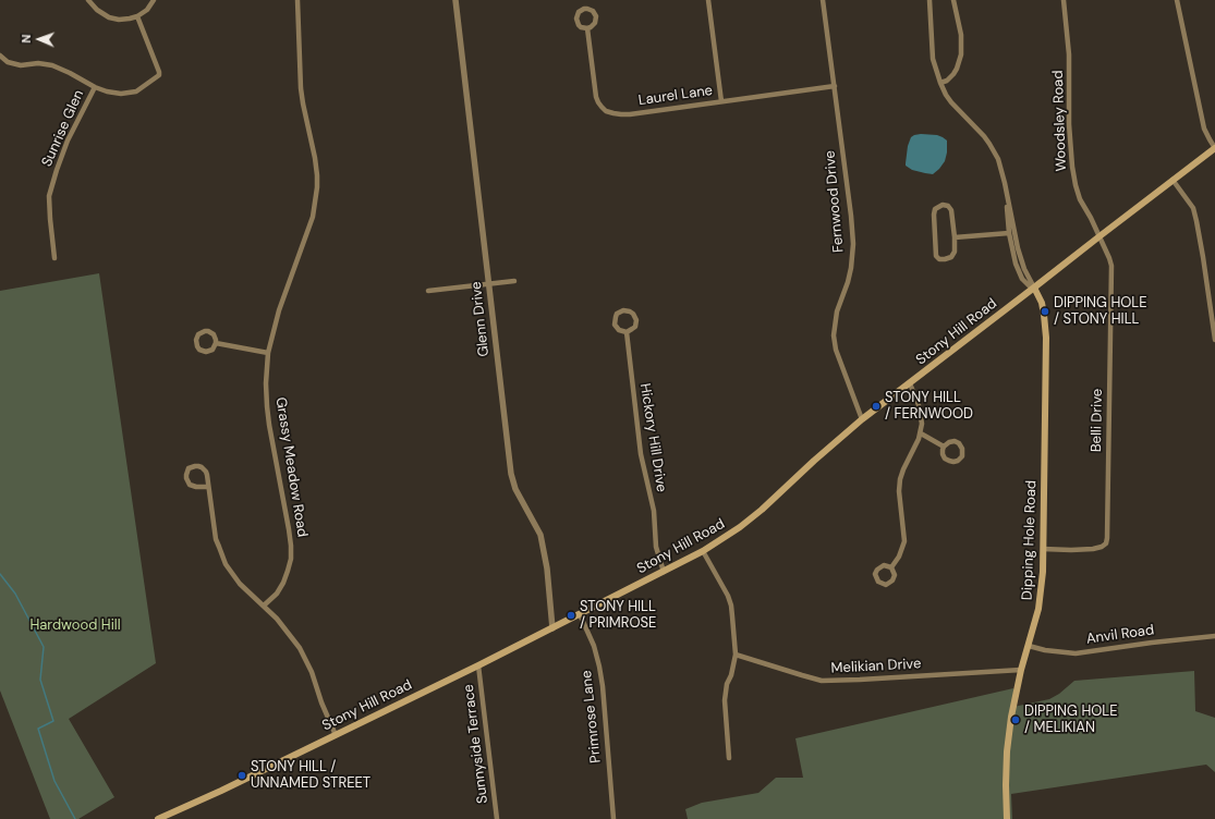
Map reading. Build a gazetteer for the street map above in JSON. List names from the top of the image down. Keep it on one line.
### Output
{"streets":{"main road":["Stony Hill Road","Dipping Hole Road"],"street":["Laurel Lane","Woodsley Road","Sunrise Glen","Fernwood Drive","Glenn Drive","Belli Drive","Hickory Hill Drive","Grassy Meadow Road","Anvil Road","Melikian Drive","Primrose Lane","Sunnyside Terrace"]},"crossings":[["Laurel Lane","Fernwood Drive"],["Woodsley Road","Stony Hill Road"],["Woodsley Road","Belli Drive"],["Fernwood Drive","Stony Hill Road"],["Glenn Drive","Stony Hill Road"],["Stony Hill Road","Belli Drive"],["Stony Hill Road","Hickory Hill Drive"],["Stony Hill Road","Dipping Hole Road"],["Stony Hill Road","Primrose Lane"],["Stony Hill Road","Sunnyside Terrace"],["Belli Drive","Dipping Hole Road"],["Dipping Hole Road","Anvil Road"],["Dipping Hole Road","Melikian Drive"]],"parks":["Hardwood Hill"],"places":["DIPPING HOLE / STONY HILL","STONY HILL / FERNWOOD","STONY HILL / PRIMROSE","DIPPING HOLE / MELIKIAN","STONY HILL / UNNAMED STREET"],"north":"left"}
